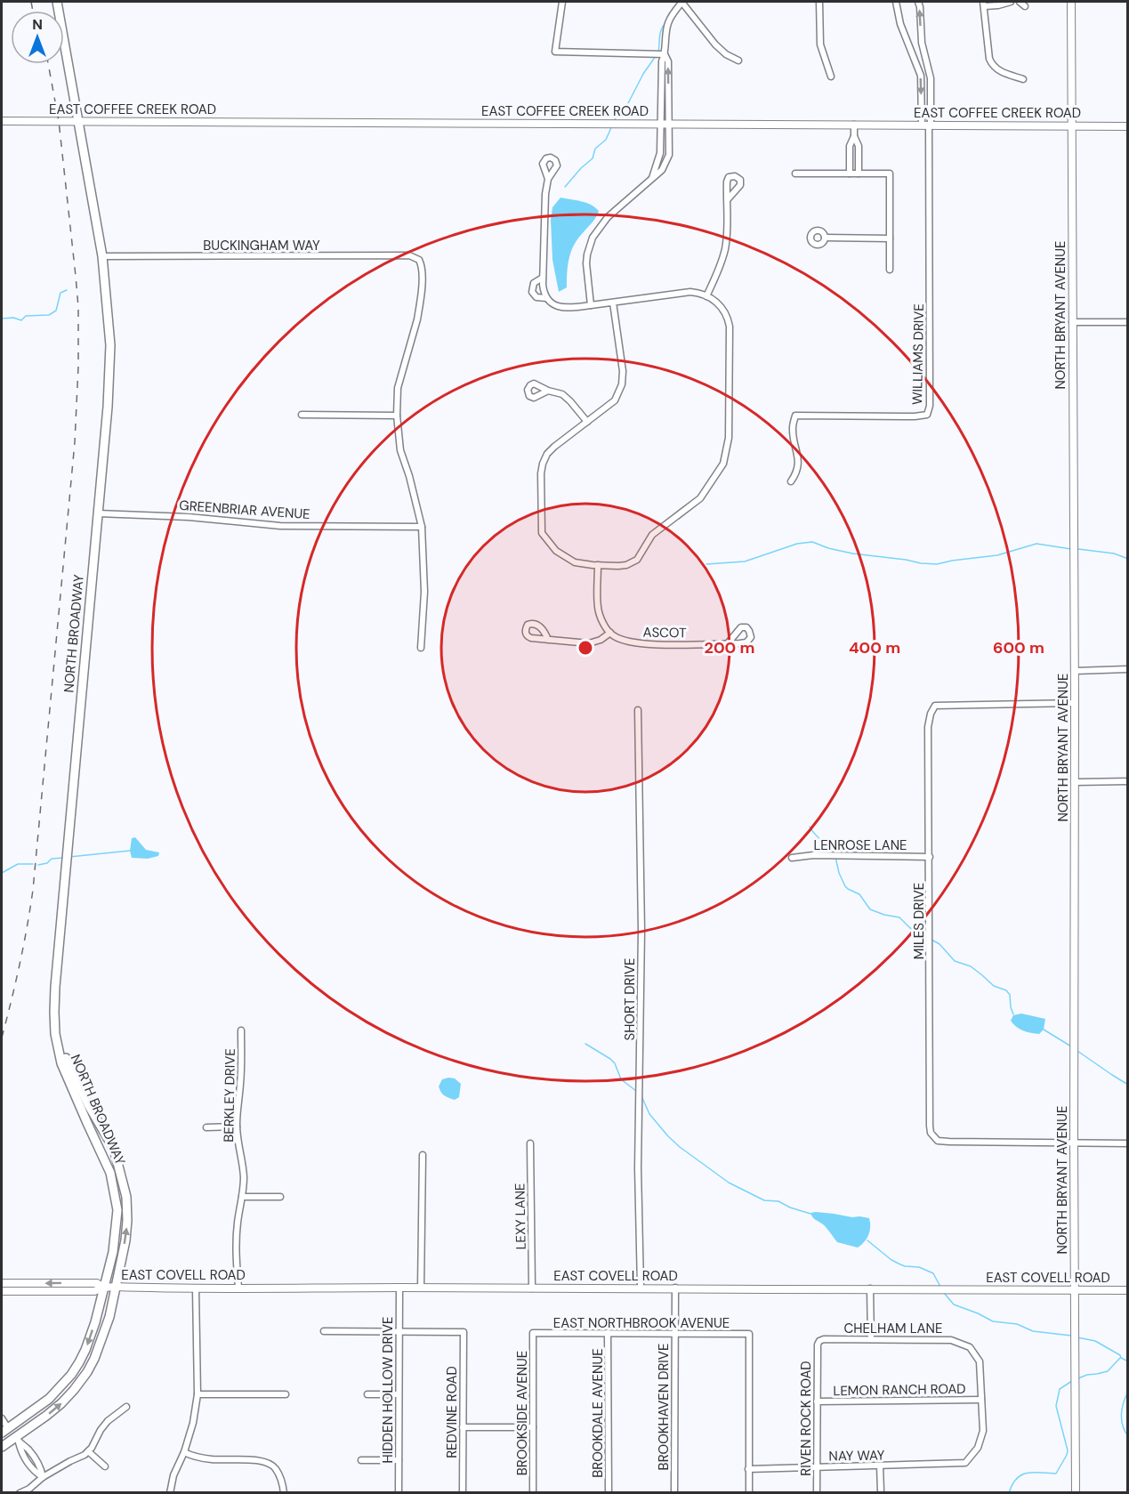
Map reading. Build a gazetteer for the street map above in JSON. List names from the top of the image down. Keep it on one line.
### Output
{"streets":{"main road":["NORTH BROADWAY"],"street":["EAST COFFEE CREEK ROAD","BUCKINGHAM WAY","NORTH BRYANT AVENUE","WILLIAMS DRIVE","GREENBRIAR AVENUE","ASCOT","LENROSE LANE","MILES DRIVE","SHORT DRIVE","BERKLEY DRIVE","LEXY LANE","EAST COVELL ROAD","EAST NORTHBROOK AVENUE","CHELHAM LANE","HIDDEN HOLLOW DRIVE","LEMON RANCH ROAD","BROOKHAVEN DRIVE","REDVINE ROAD","BROOKSIDE AVENUE","BROOKDALE AVENUE","RIVEN ROCK ROAD","NAY WAY"]},"crossings":[["EAST COFFEE CREEK ROAD","NORTH BRYANT AVENUE"],["EAST COFFEE CREEK ROAD","WILLIAMS DRIVE"],["EAST COFFEE CREEK ROAD","NORTH BROADWAY"],["BUCKINGHAM WAY","NORTH BROADWAY"],["NORTH BRYANT AVENUE","MILES DRIVE"],["NORTH BRYANT AVENUE","EAST COVELL ROAD"],["GREENBRIAR AVENUE","NORTH BROADWAY"],["NORTH BROADWAY","EAST COVELL ROAD"],["LENROSE LANE","MILES DRIVE"],["SHORT DRIVE","EAST COVELL ROAD"],["BERKLEY DRIVE","EAST COVELL ROAD"],["LEXY LANE","EAST COVELL ROAD"],["EAST COVELL ROAD","HIDDEN HOLLOW DRIVE"],["EAST COVELL ROAD","BROOKHAVEN DRIVE"],["EAST NORTHBROOK AVENUE","BROOKHAVEN DRIVE"],["EAST NORTHBROOK AVENUE","BROOKSIDE AVENUE"],["EAST NORTHBROOK AVENUE","BROOKDALE AVENUE"],["EAST NORTHBROOK AVENUE","NAY WAY"],["CHELHAM LANE","LEMON RANCH ROAD"],["CHELHAM LANE","RIVEN ROCK ROAD"],["CHELHAM LANE","NAY WAY"],["HIDDEN HOLLOW DRIVE","REDVINE ROAD"],["LEMON RANCH ROAD","RIVEN ROCK ROAD"],["LEMON RANCH ROAD","NAY WAY"],["RIVEN ROCK ROAD","NAY WAY"]],"north":"top","rings":["200 m","400 m","600 m"]}
